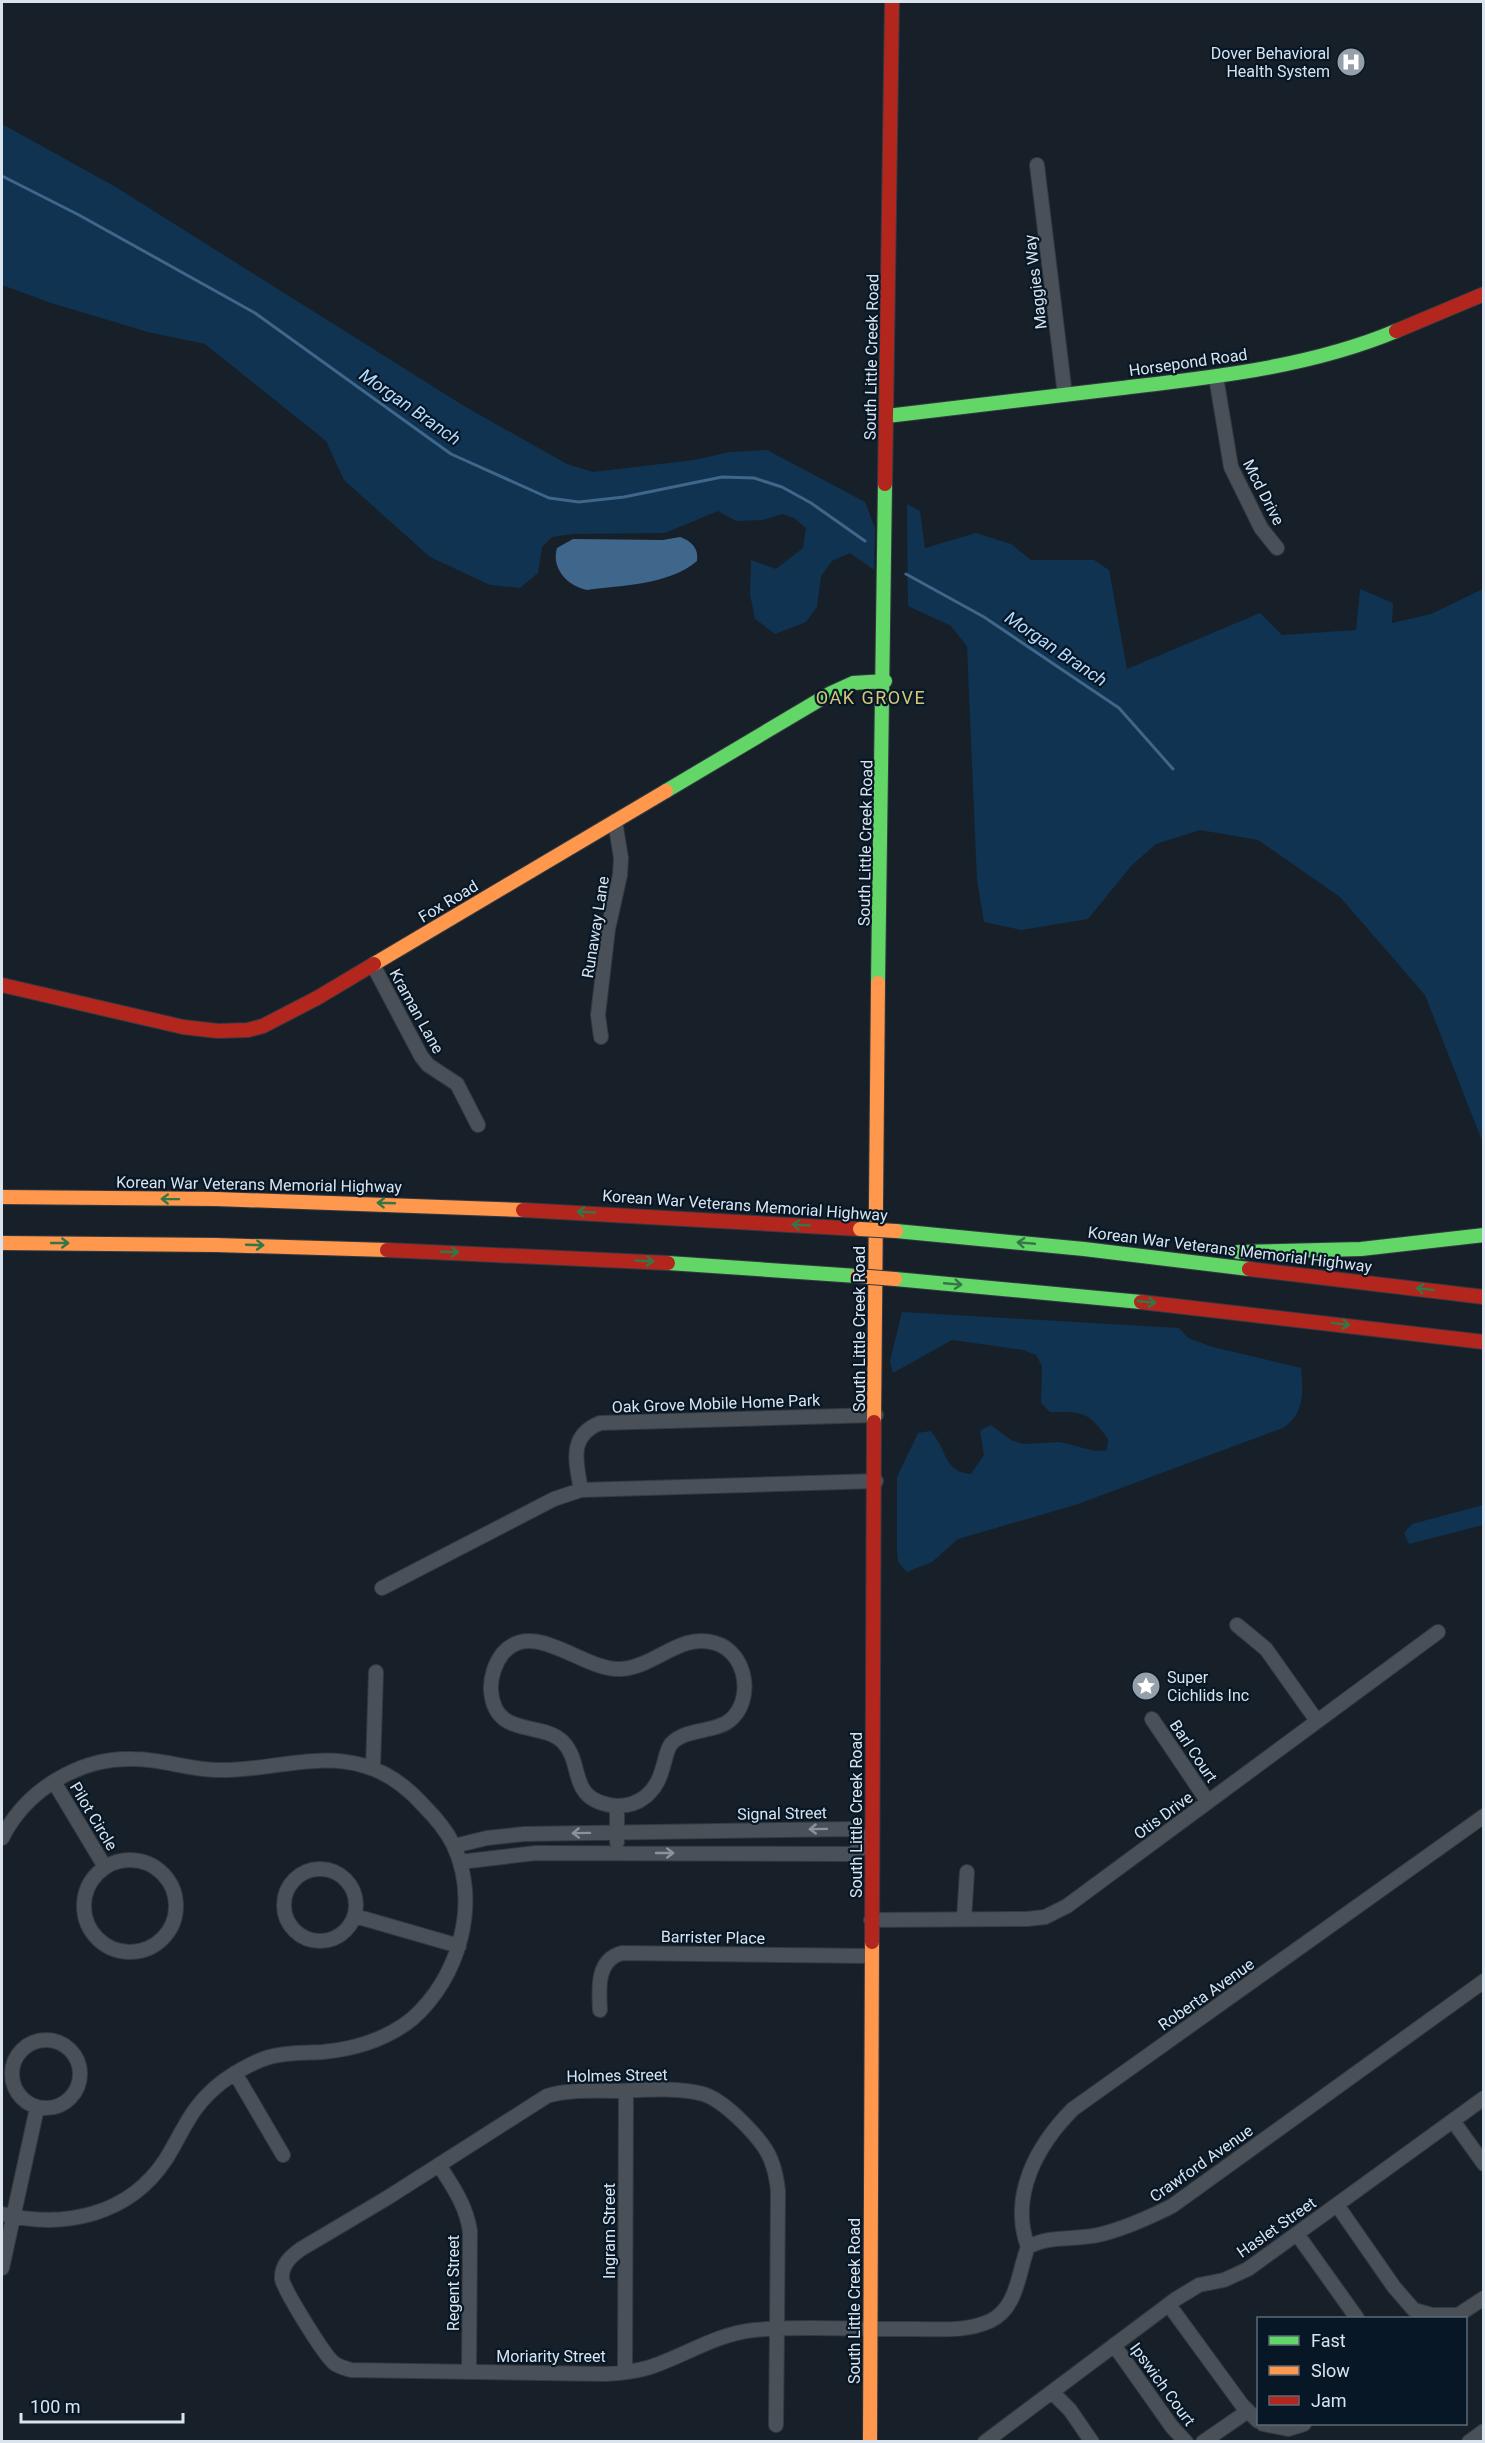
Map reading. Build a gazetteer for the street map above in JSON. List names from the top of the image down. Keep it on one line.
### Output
{"streets":{"main road":["South Little Creek Road","Horsepond Road","Fox Road","Korean War Veterans Memorial Highway"],"street":["Maggies Way","Mcd Drive","Runaway Lane","Kraman Lane","Oak Grove Mobile Home Park","Barl Court","Signal Street","Otis Drive","Pilot Circle","Barrister Place","Roberta Avenue","Holmes Street","Crawford Avenue","Haslet Street","Ingram Street","Regent Street","Moriarity Street","Ipswich Court"]},"crossings":[["Maggies Way","Horsepond Road"],["South Little Creek Road","Horsepond Road"],["South Little Creek Road","Fox Road"],["South Little Creek Road","Oak Grove Mobile Home Park"],["South Little Creek Road","Signal Street"],["South Little Creek Road","Otis Drive"],["South Little Creek Road","Barrister Place"],["South Little Creek Road","Moriarity Street"],["Horsepond Road","Mcd Drive"],["Fox Road","Runaway Lane"],["Fox Road","Kraman Lane"],["Barl Court","Otis Drive"],["Roberta Avenue","Crawford Avenue"],["Holmes Street","Ingram Street"],["Holmes Street","Regent Street"],["Holmes Street","Moriarity Street"],["Haslet Street","Ipswich Court"],["Ingram Street","Moriarity Street"],["Regent Street","Moriarity Street"]],"districts":["OAK GROVE"],"water":["Morgan Branch"],"places":{"hospital":["Dover Behavioral Health System"],"place":["Super Cichlids Inc"]},"legend":["Fast","Slow","Jam"],"scale_bar":"100 m"}
